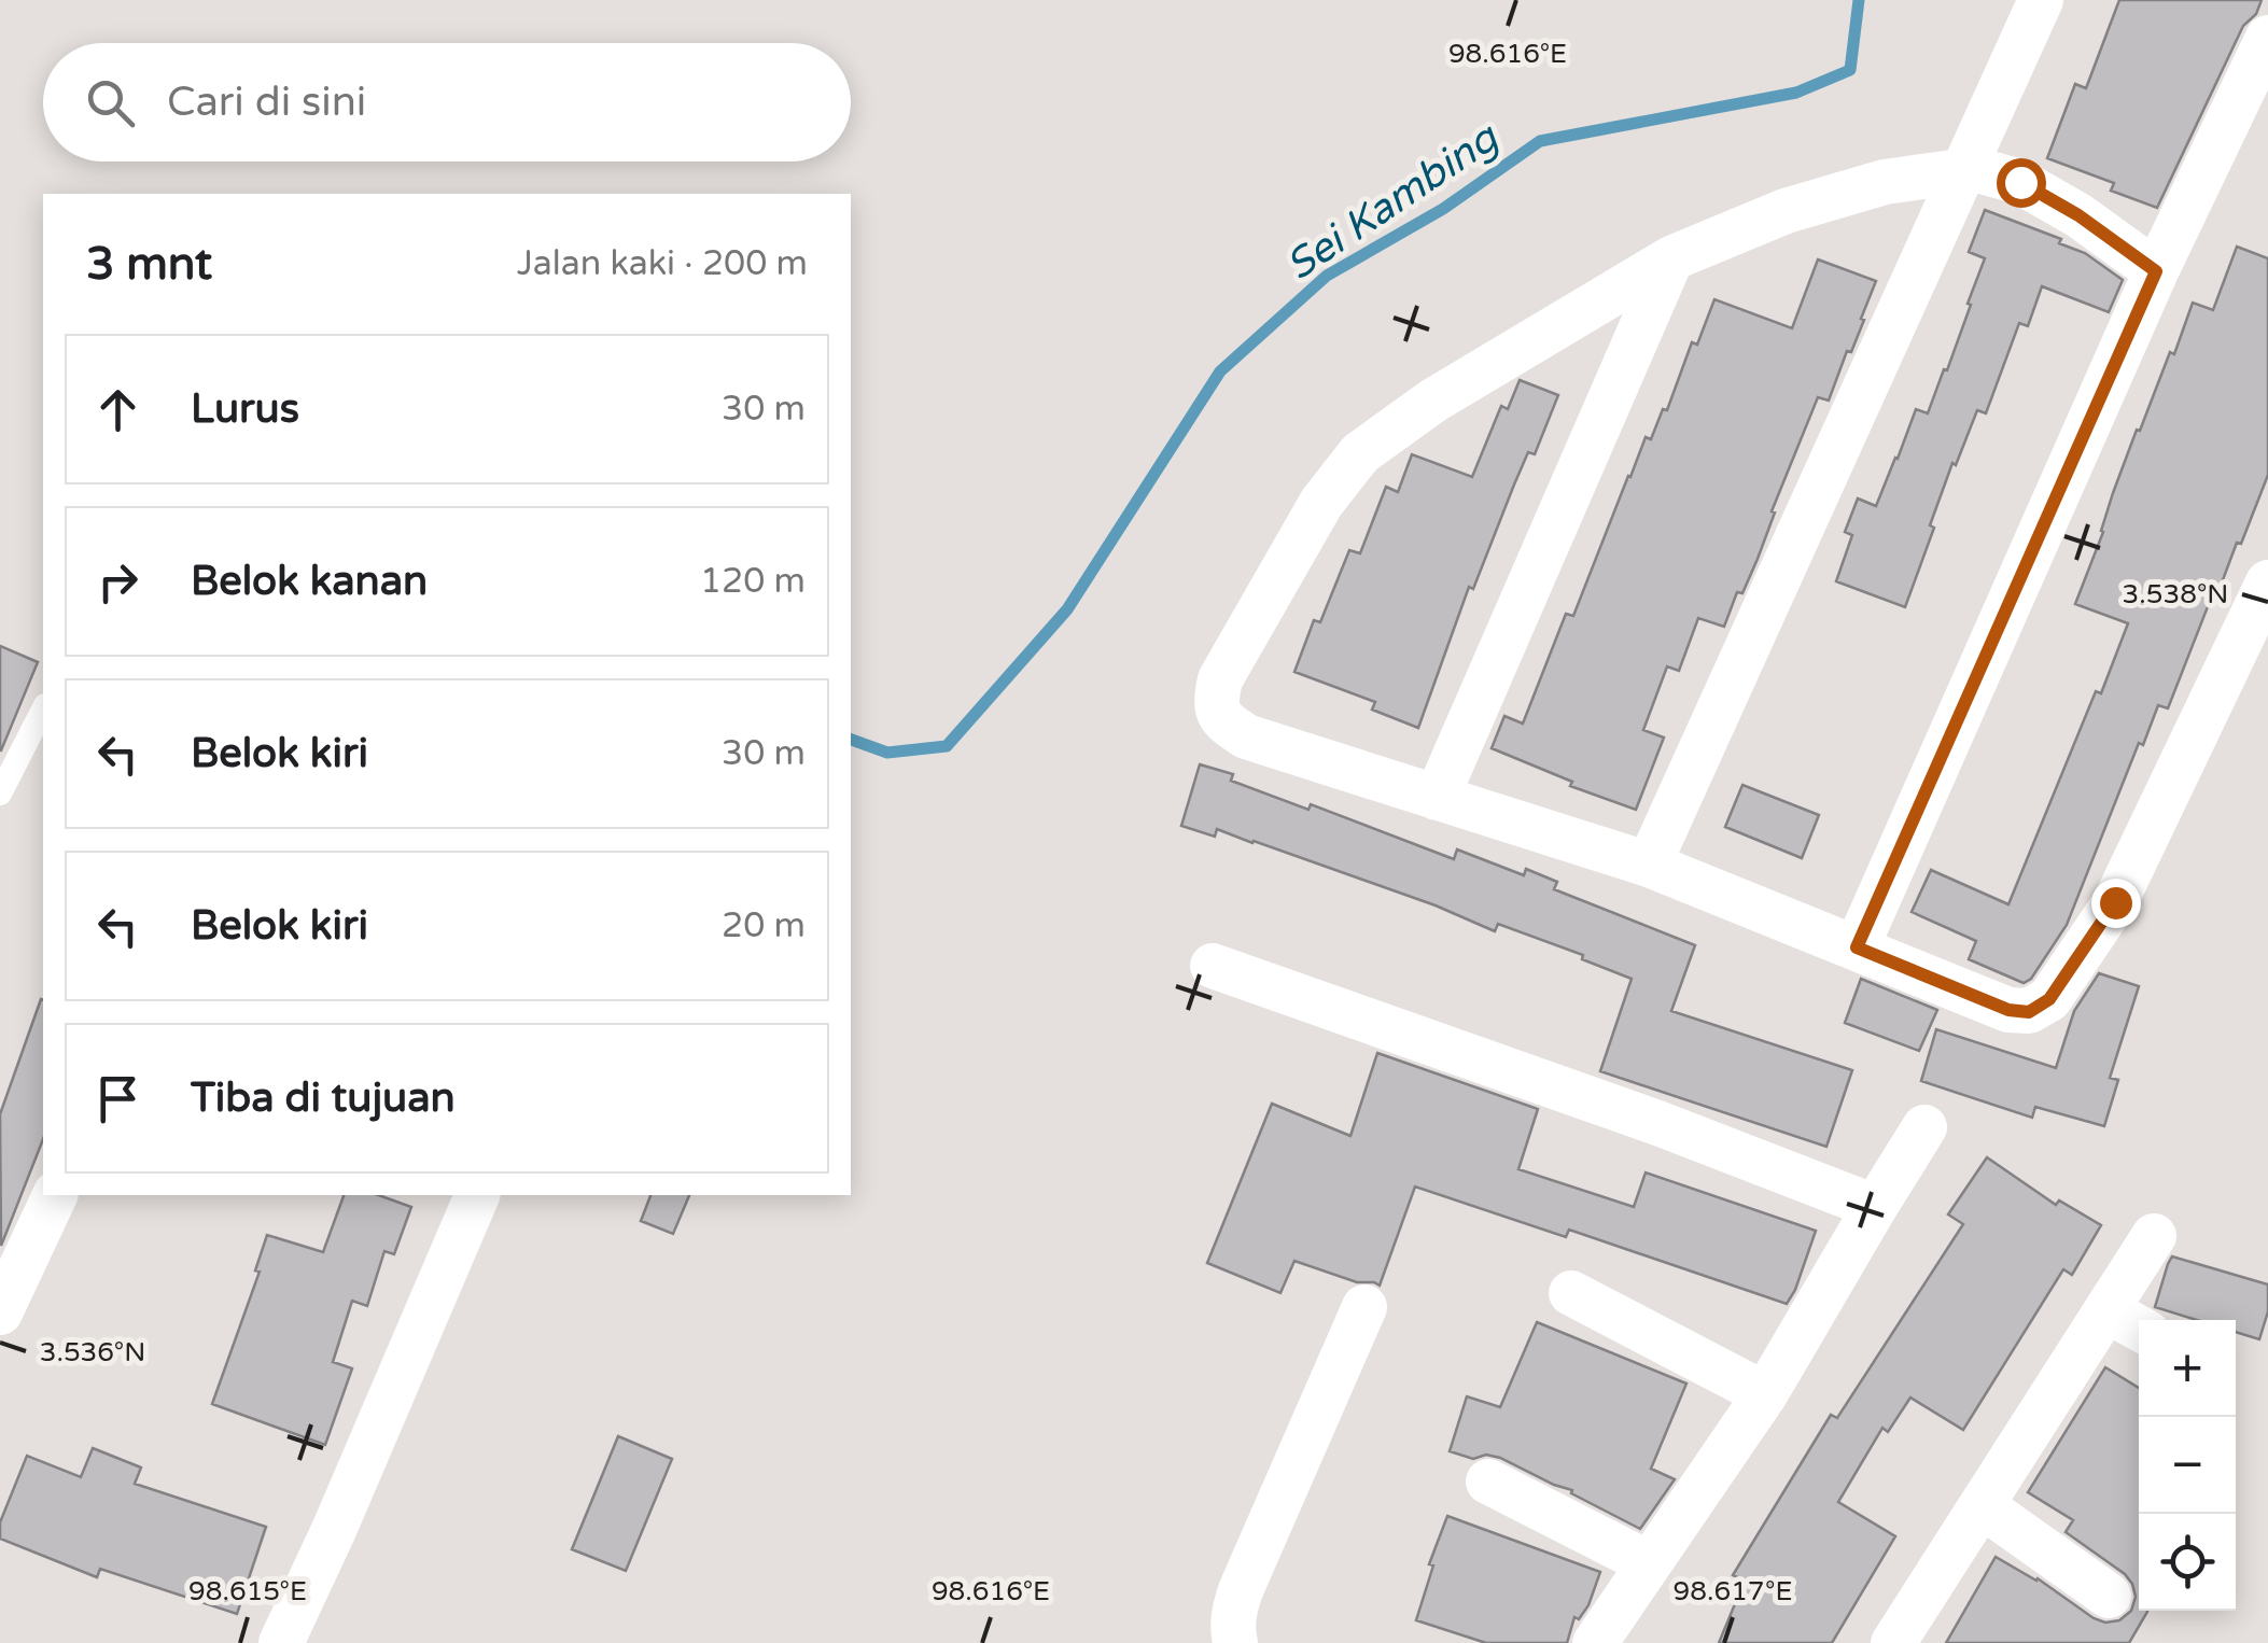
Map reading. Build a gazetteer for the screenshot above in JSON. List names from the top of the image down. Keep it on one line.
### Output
{"water":["Sei Kambing"],"page":{"search":"Cari di sini","heading":["3 mnt","Jalan kaki · 200 m"],"list":[["Lurus","30 m"],["Belok kanan","120 m"],["Belok kiri","30 m"],["Belok kiri","20 m"],"Tiba di tujuan"],"map_buttons":["+","−"]},"coordinates":["98.616°E","3.538°N","3.536°N","98.615°E","98.617°E"]}
